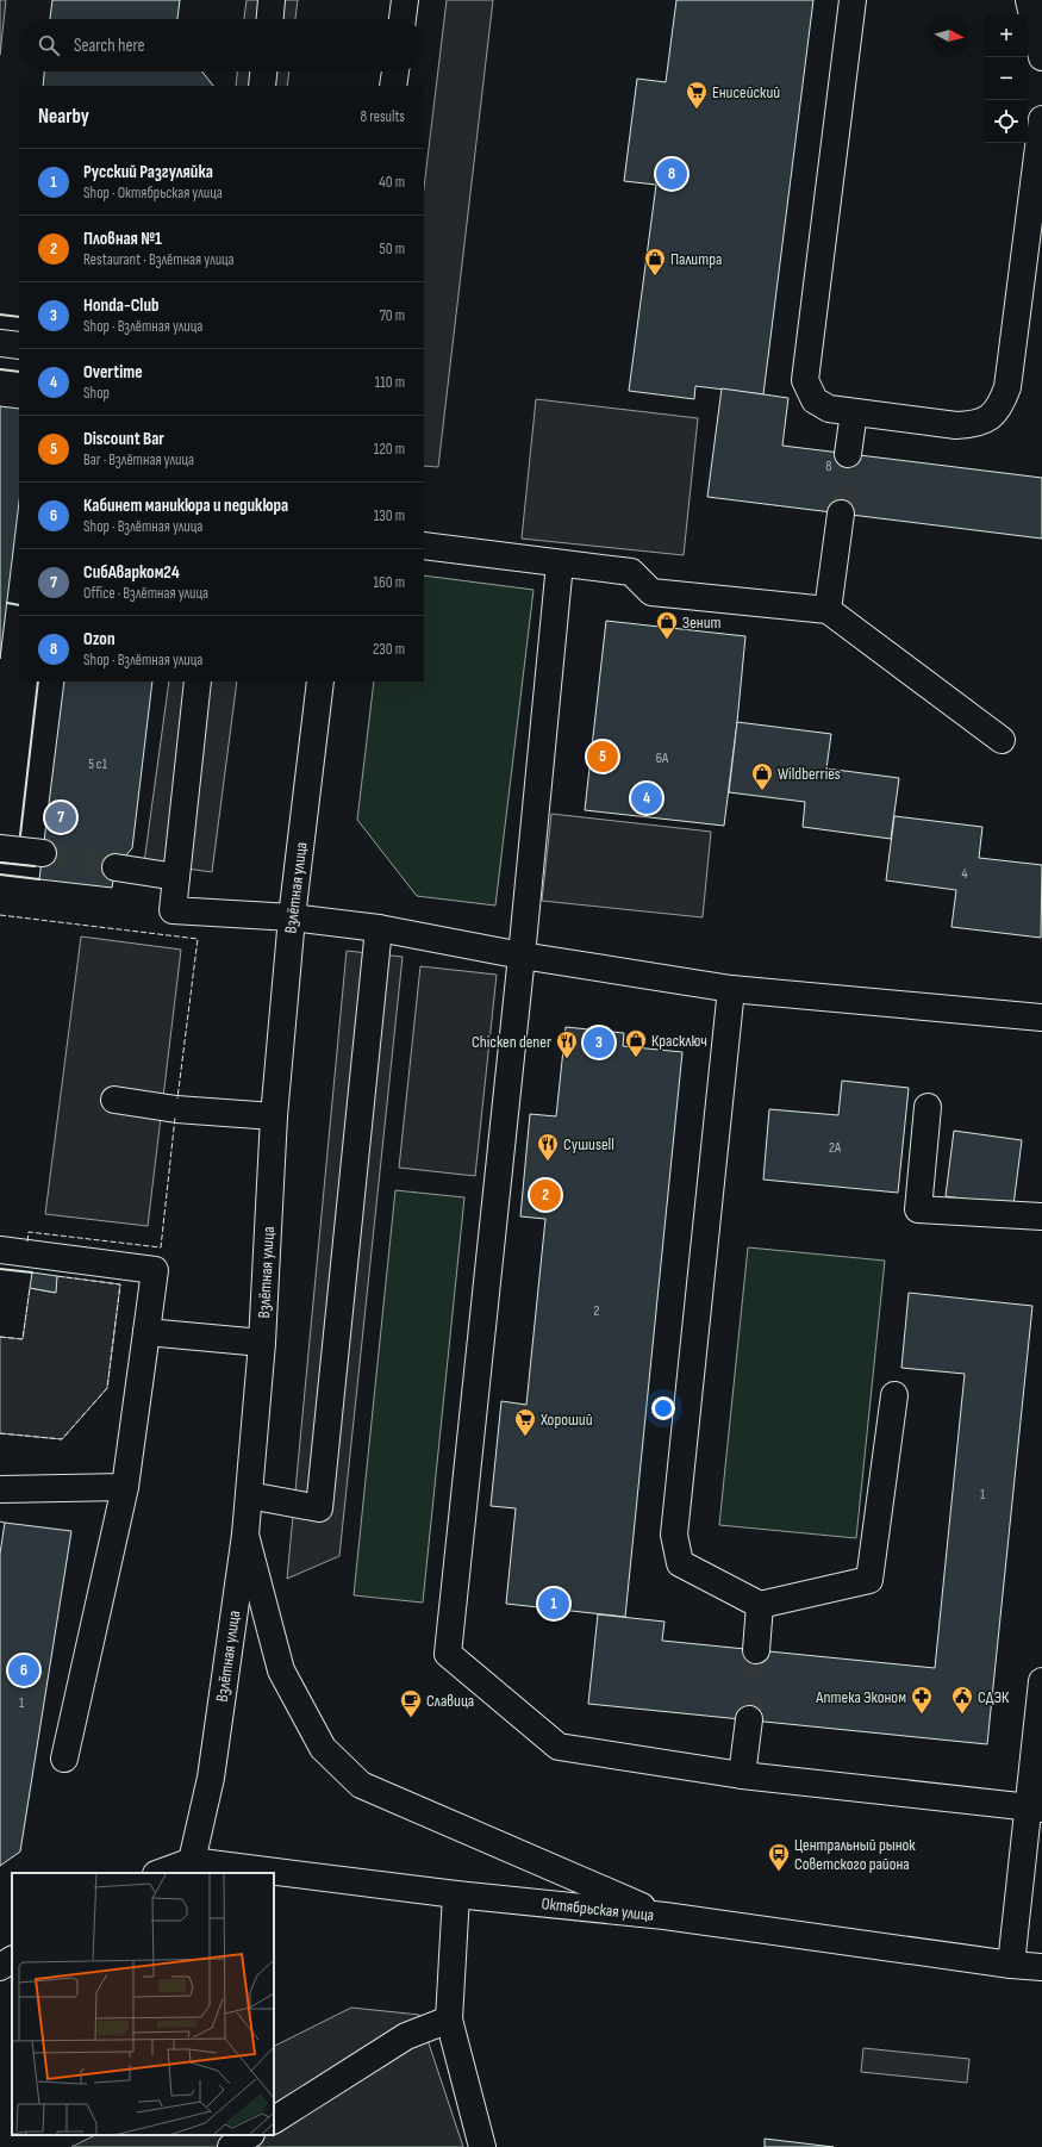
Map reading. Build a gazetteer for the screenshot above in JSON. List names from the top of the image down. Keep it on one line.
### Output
{"streets":{"street":["Взлётная улица","Октябрьская улица"]},"crossings":[["Взлётная улица","Октябрьская улица"]],"places":{"supermarket":["Енисейский","Хороший"],"shop":["Палитра","Зенит","Wildberries","Красключ"],"restaurant":["Chicken dener","Сушиsell"],"pharmacy":["Аптека Эконом"],"public building":["СДЭК"],"cafe":["Славица"],"bus stop":["Центральный рынок Советского района"]},"house_numbers":["8","6А","5 с1","4","2А","2","1","1"],"north":"right","page":{"map_buttons":["+","−"],"search":"Search here","heading":["Nearby","8 results"],"list":[{"mark":"1","name":"Русский Разгуляйка","note":"Shop · Октябрьская улица","value":"40 m"},{"mark":"2","name":"Пловная №1","note":"Restaurant · Взлётная улица","value":"50 m"},{"mark":"3","name":"Honda-Club","note":"Shop · Взлётная улица","value":"70 m"},{"mark":"4","name":"Overtime","note":"Shop","value":"110 m"},{"mark":"5","name":"Discount Bar","note":"Bar · Взлётная улица","value":"120 m"},{"mark":"6","name":"Кабинет маникюра и педикюра","note":"Shop · Взлётная улица","value":"130 m"},{"mark":"7","name":"СибАварком24","note":"Office · Взлётная улица","value":"160 m"},{"mark":"8","name":"Ozon","note":"Shop · Взлётная улица","value":"230 m"}],"pins":["8","5","4","7","3","2","1","6"]}}
